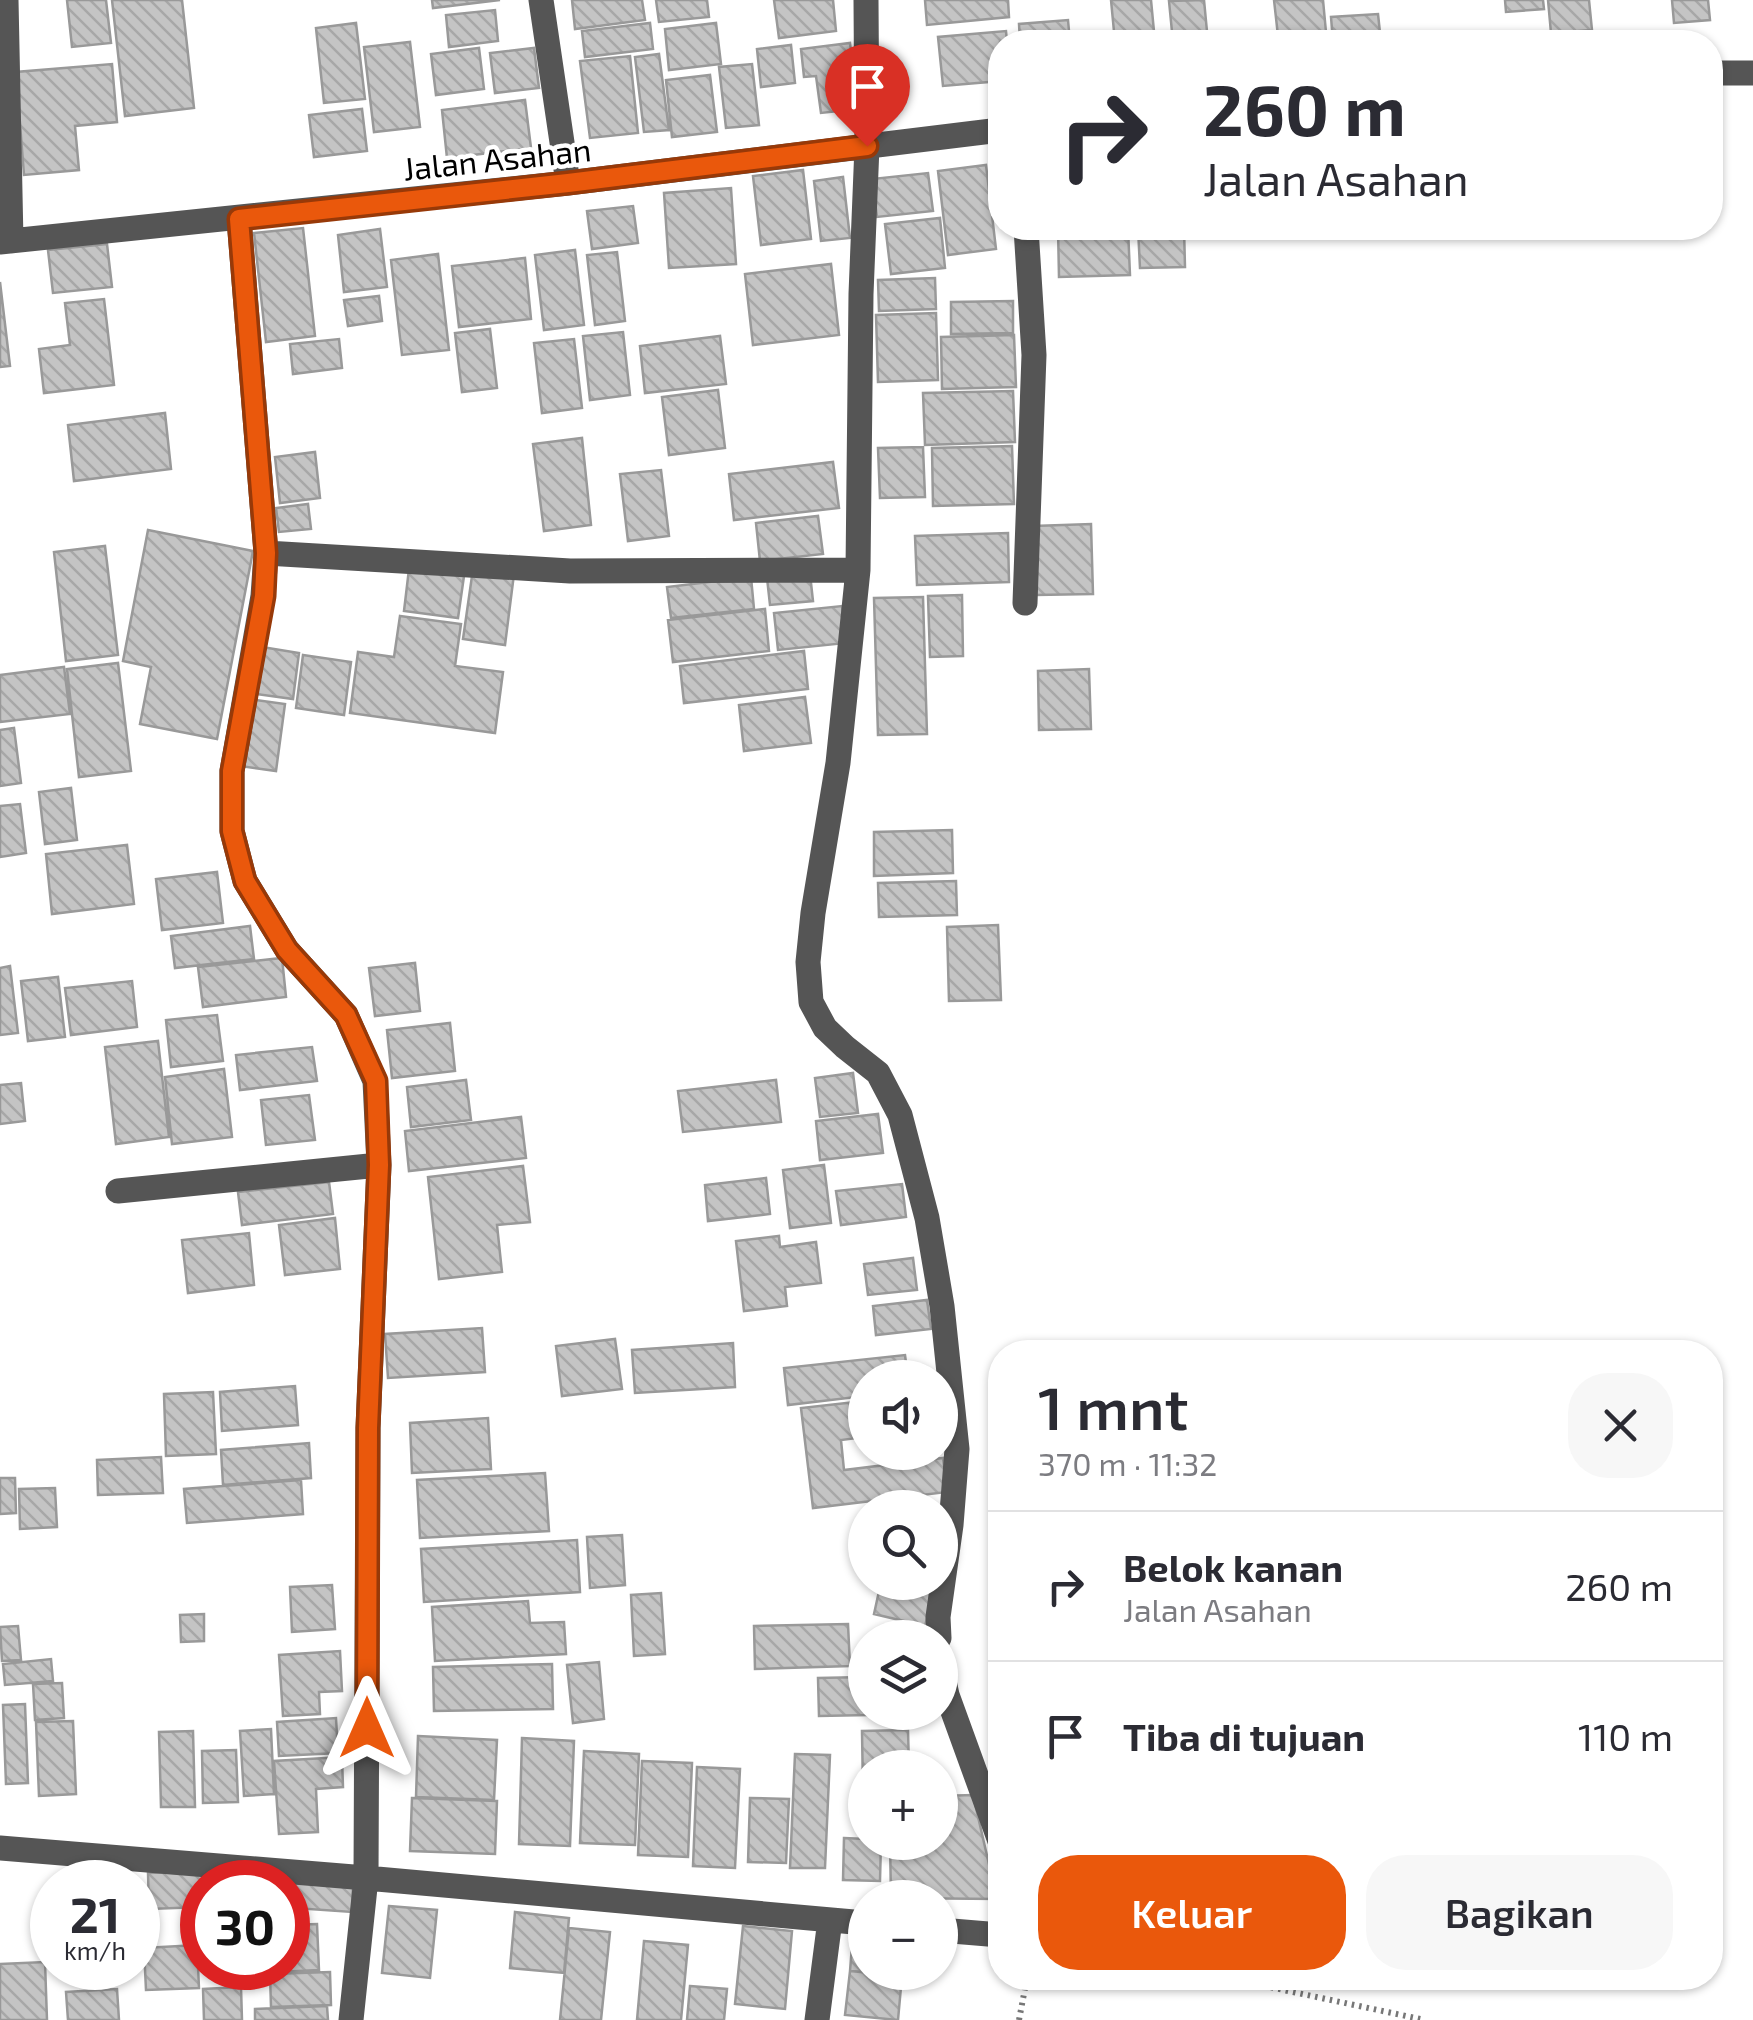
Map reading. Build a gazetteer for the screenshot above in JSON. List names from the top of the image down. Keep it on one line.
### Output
{"streets":{"street":["Jalan Asahan"]},"page":{"turn":["260 m","Jalan Asahan"],"heading":["1 mnt","370 m · 11:32"],"map_buttons":["+","−"],"list":[{"name":"Belok kanan","note":"Jalan Asahan","value":"260 m"},{"name":"Tiba di tujuan","value":"110 m"}],"buttons":["Keluar","Bagikan"],"speed":"21 km/h","limit":"30"}}
